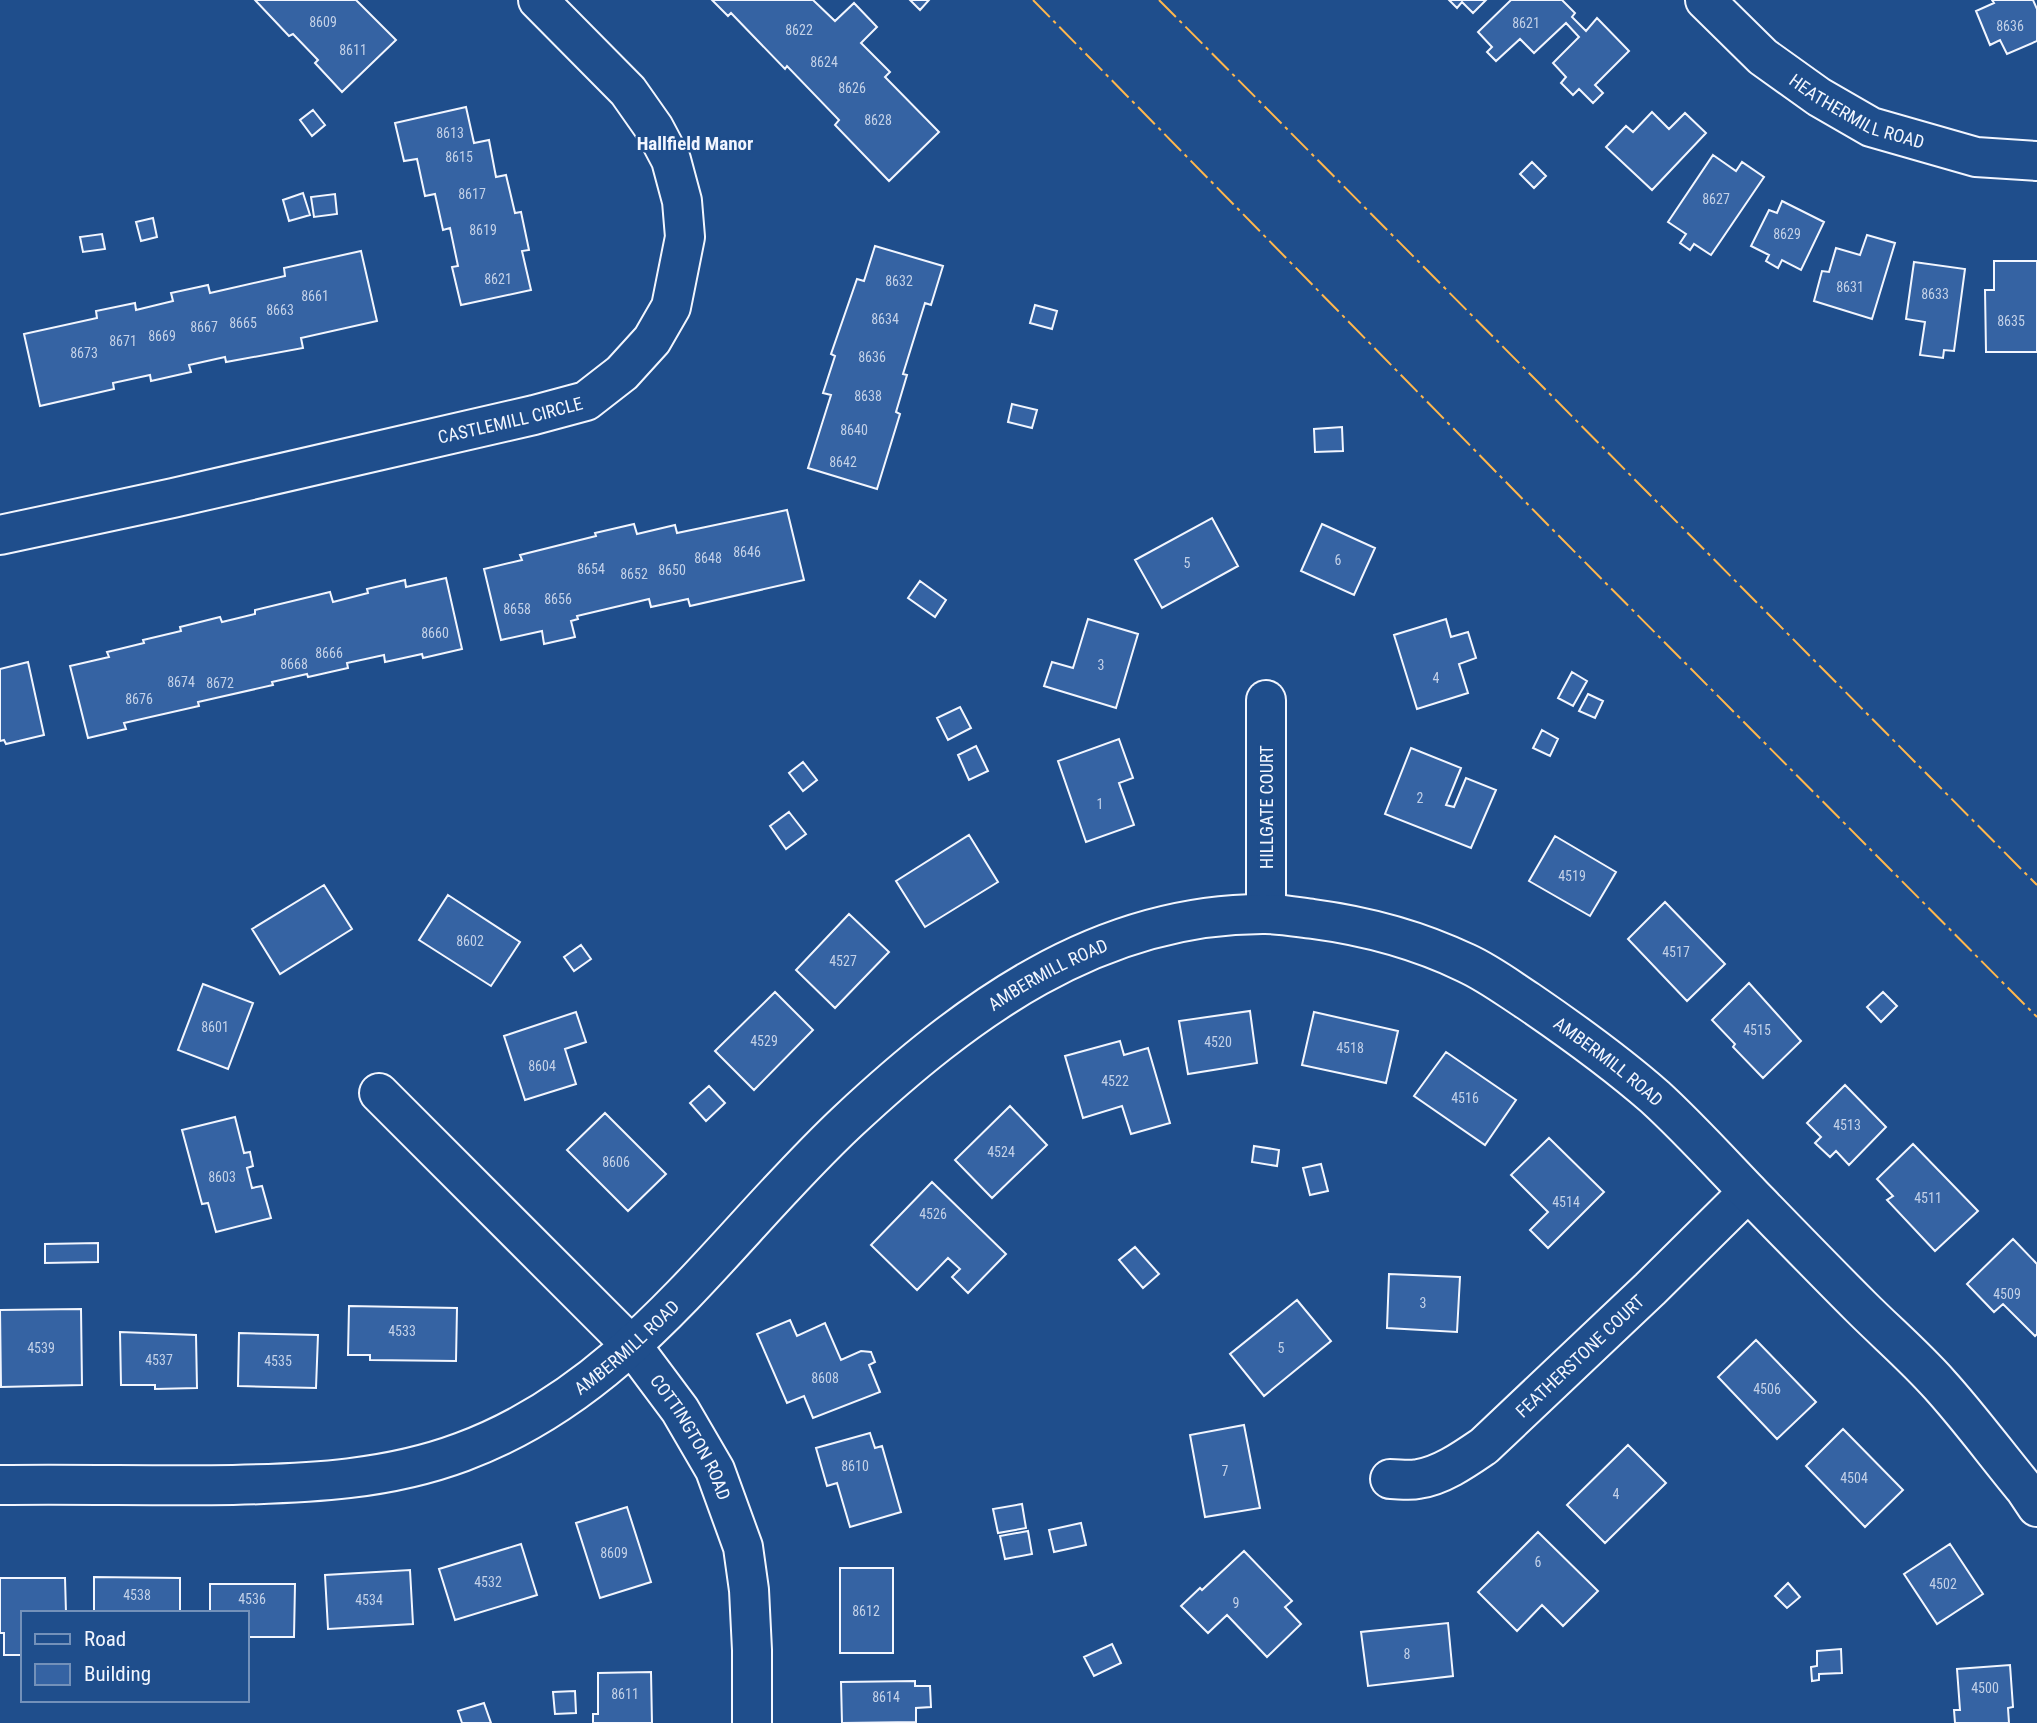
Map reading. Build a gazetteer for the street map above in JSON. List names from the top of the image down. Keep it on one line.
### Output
{"streets":{"street":["HEATHERMILL ROAD","CASTLEMILL CIRCLE","HILLGATE COURT","AMBERMILL ROAD","FEATHERSTONE COURT","COTTINGTON ROAD"]},"crossings":[["HILLGATE COURT","AMBERMILL ROAD"],["AMBERMILL ROAD","FEATHERSTONE COURT"],["AMBERMILL ROAD","COTTINGTON ROAD"]],"districts":["Hallfield Manor"],"house_numbers":["8609","8621","8636","8622","8611","8624","8626","8628","8613","8615","8617","8627","8619","8629","8621","8632","8631","8633","8661","8663","8634","8635","8665","8667","8669","8671","8673","8636","8638","8640","8642","8646","8648","6","5","8654","8650","8652","8656","8658","8660","8666","8668","3","4","8674","8672","8676","2","1","4519","8602","4517","4527","8601","4515","4529","4520","4518","8604","4522","4516","4513","4524","8606","8603","4511","4514","4526","4509","3","4533","4539","5","4537","4535","8608","4506","8610","7","4504","4","8609","6","4532","4502","4538","4536","4534","9","8612","8","4500","8611","8614"],"legend":["Road","Building"]}
